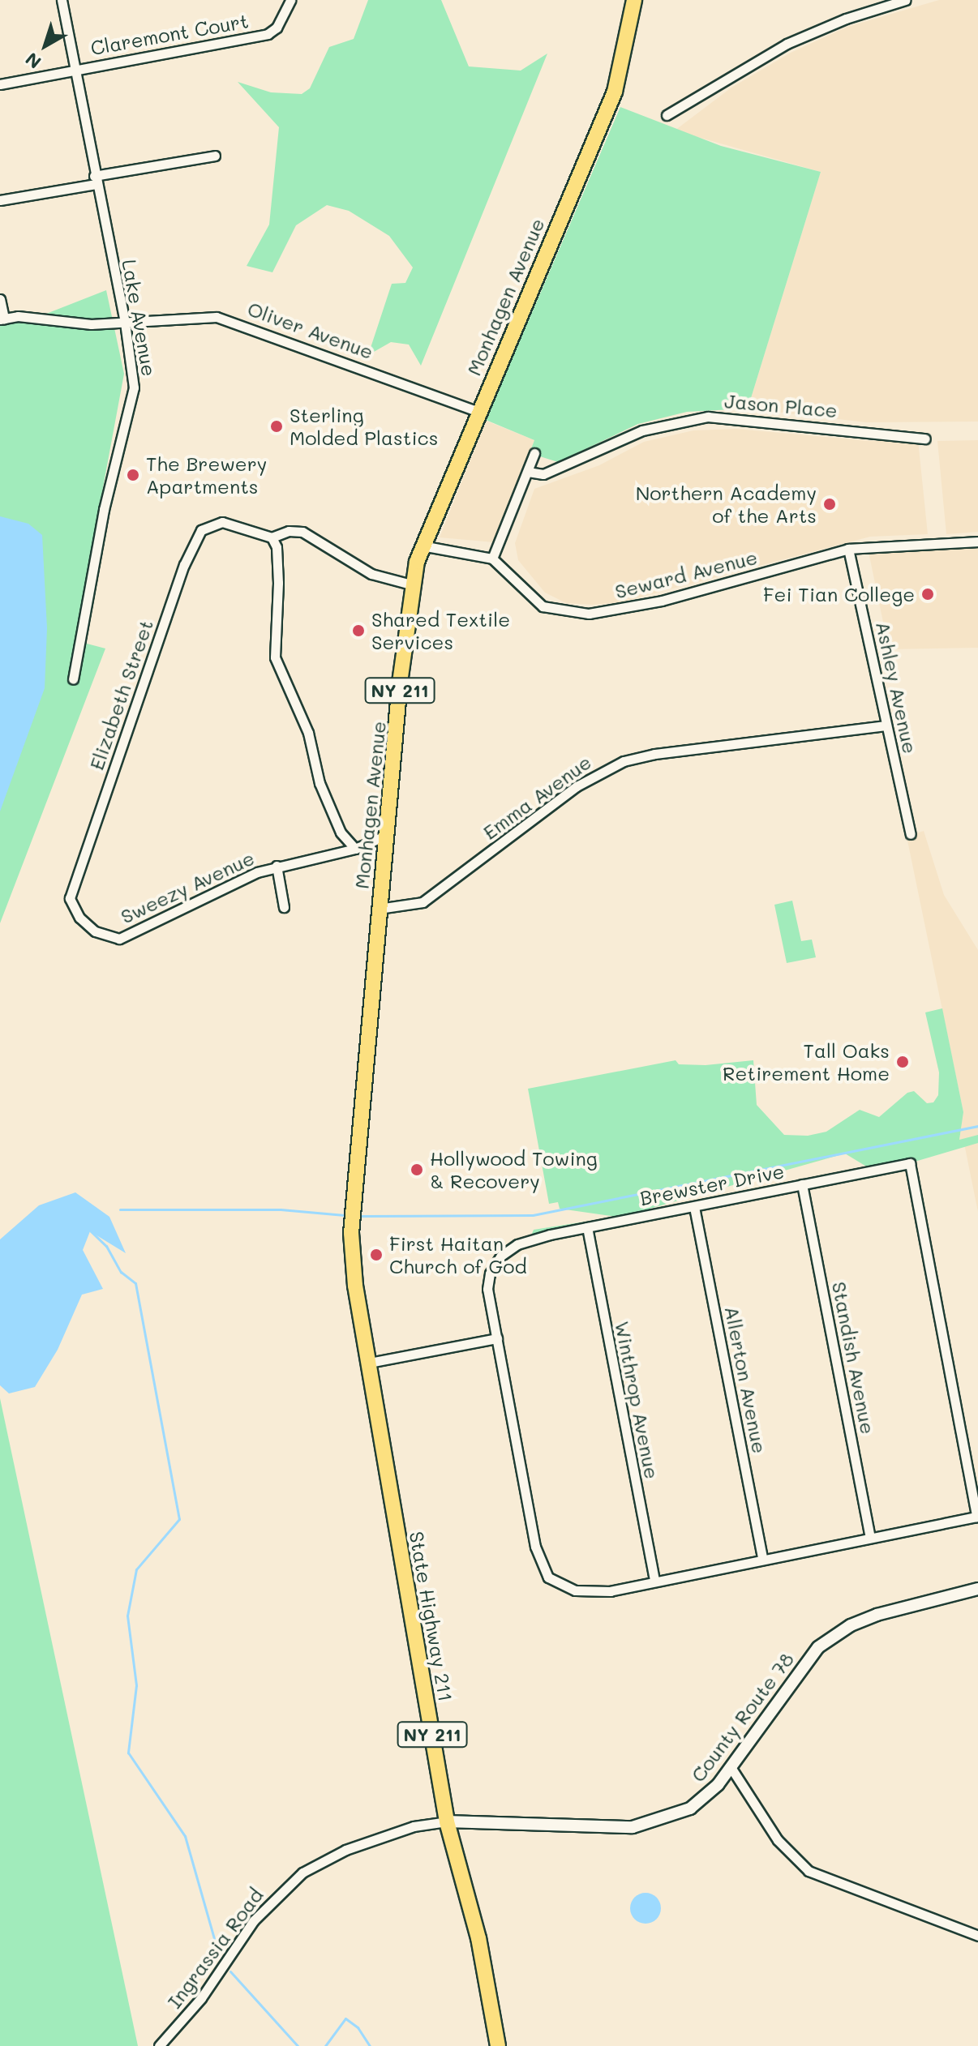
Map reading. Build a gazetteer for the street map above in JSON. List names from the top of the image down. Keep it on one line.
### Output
{"streets":{"main road":["Monhagen Avenue","NY 211","State Highway 211"],"street":["Claremont Court","Lake Avenue","Oliver Avenue","Jason Place","Seward Avenue","Ashley Avenue","Elizabeth Street","Emma Avenue","Sweezy Avenue","Brewster Drive","Standish Avenue","Allerton Avenue","Winthrop Avenue","County Route 78","Ingrassia Road"]},"crossings":[["Claremont Court","Lake Avenue"],["Monhagen Avenue","Oliver Avenue"],["Monhagen Avenue","Emma Avenue"],["Monhagen Avenue","Sweezy Avenue"],["Monhagen Avenue","State Highway 211"],["Lake Avenue","Oliver Avenue"],["Seward Avenue","Ashley Avenue"],["Ashley Avenue","Emma Avenue"],["Elizabeth Street","Sweezy Avenue"],["Brewster Drive","Standish Avenue"],["Brewster Drive","Allerton Avenue"],["Brewster Drive","Winthrop Avenue"],["State Highway 211","County Route 78"],["State Highway 211","Ingrassia Road"],["County Route 78","Ingrassia Road"]],"places":["Sterling Molded Plastics","The Brewery Apartments","Northern Academy of the Arts","Fei Tian College","Shared Textile Services","Tall Oaks Retirement Home","Hollywood Towing & Recovery","First Haitan Church of God"],"north":"bottom left"}
